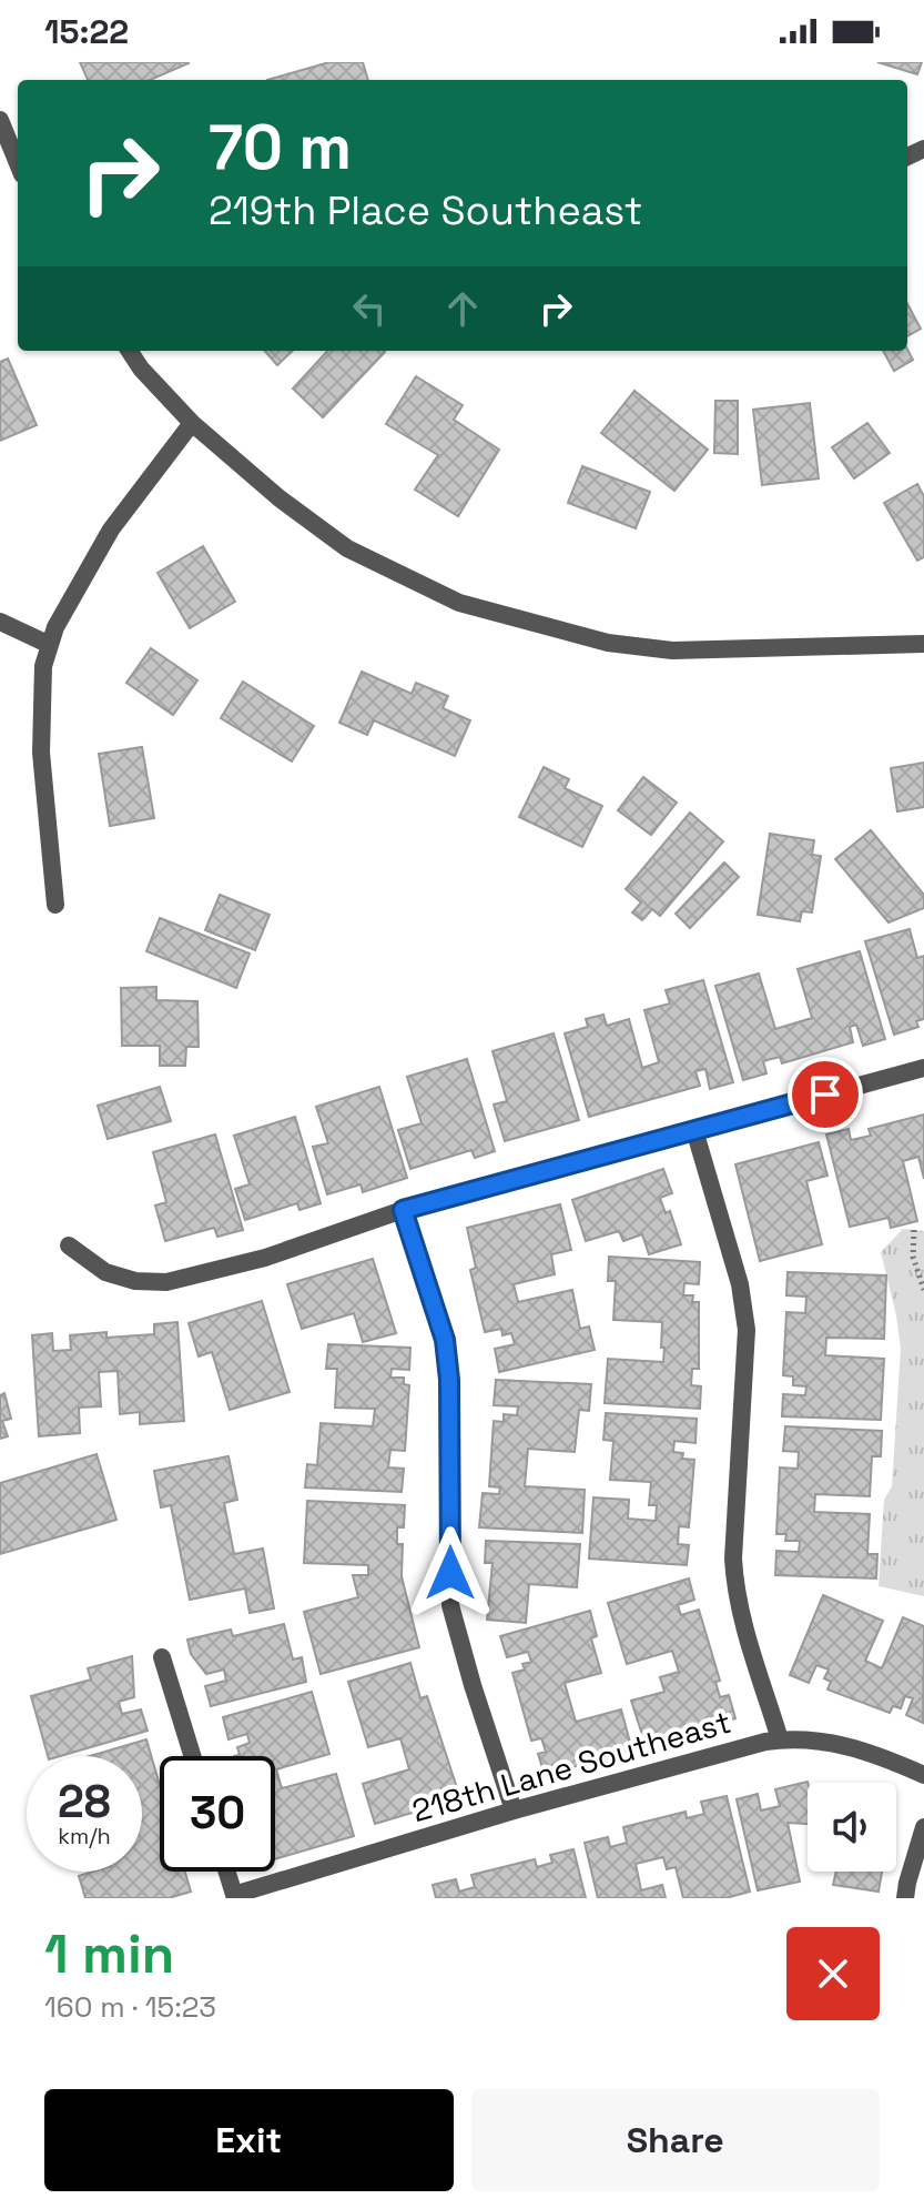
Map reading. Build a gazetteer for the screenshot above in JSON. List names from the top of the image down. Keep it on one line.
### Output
{"streets":{"street":["218th Lane Southeast"]},"page":{"status":"15:22","turn":["70 m","219th Place Southeast"],"speed":"28 km/h","limit":"30","heading":["1 min","160 m · 15:23"],"buttons":["Exit","Share"]}}
